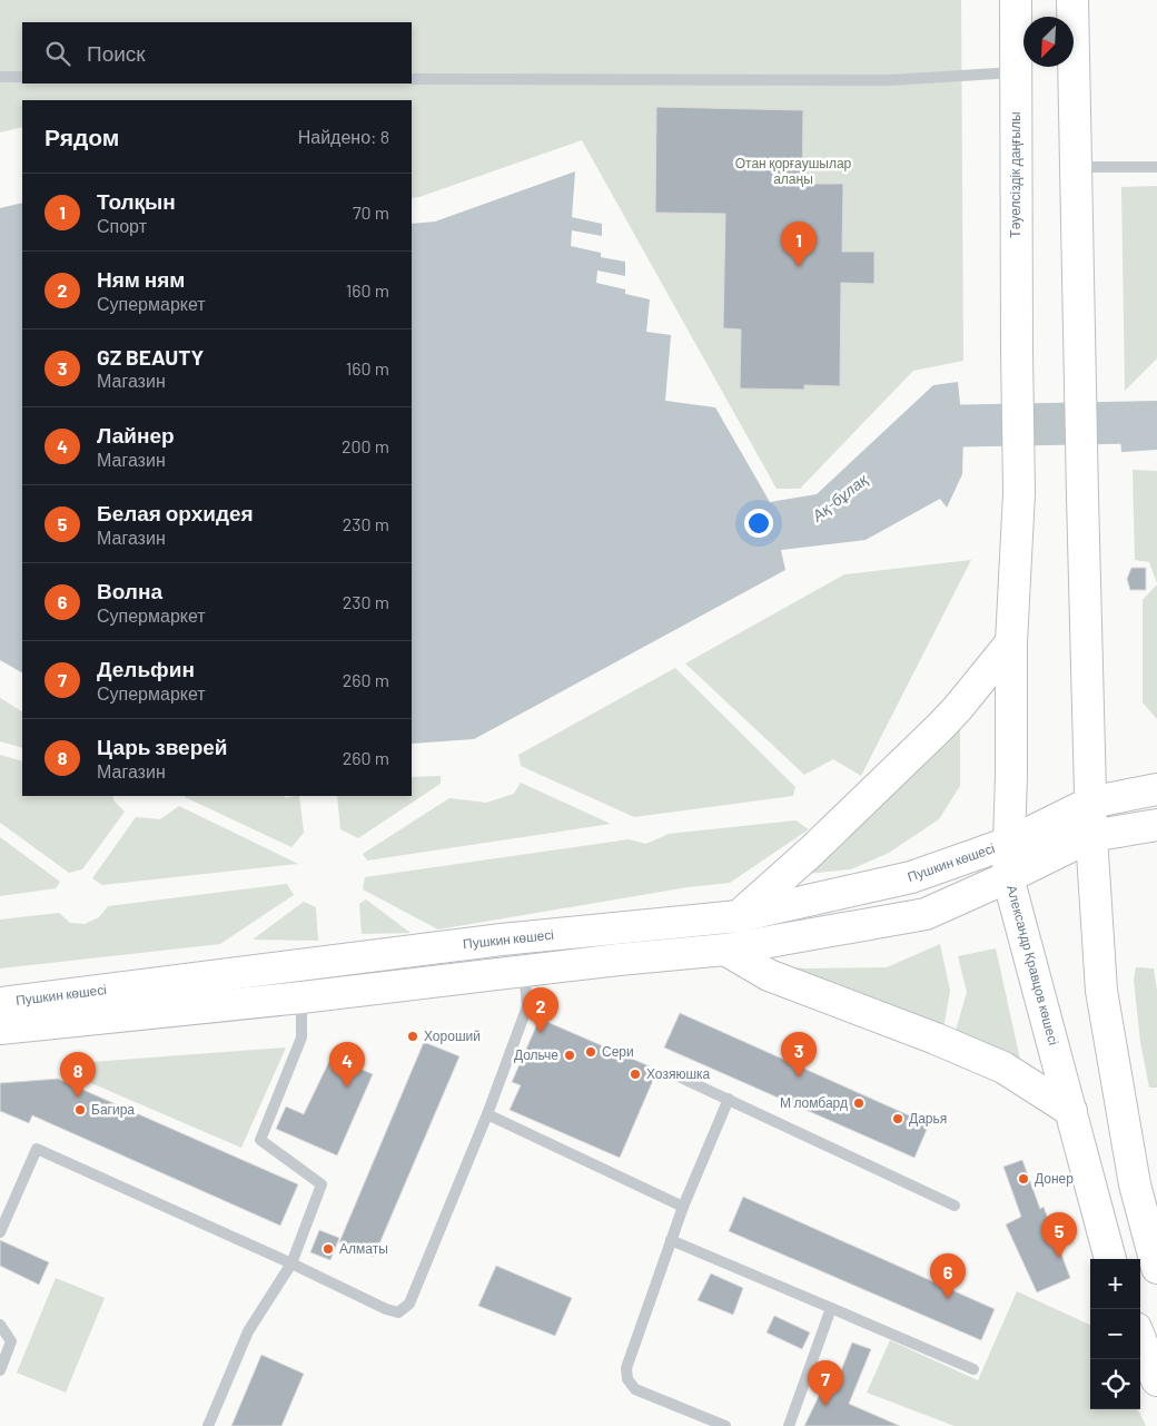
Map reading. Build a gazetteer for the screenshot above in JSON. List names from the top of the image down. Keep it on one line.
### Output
{"streets":{"main road":["Тәуелсіздік даңғылы","Пушкин көшесі","Александр Кравцов көшесі"]},"crossings":[["Тәуелсіздік даңғылы","Александр Кравцов көшесі"],["Пушкин көшесі","Александр Кравцов көшесі"]],"water":["Ақ-бұлақ"],"parks":["Отан қорғаушылар алаңы"],"places":["Хороший","Сери","Дольче","Хозяюшка","М ломбард","Багира","Дарья","Донер","Алматы"],"north":"bottom left","page":{"search":"Поиск","heading":["Рядом","Найдено: 8"],"list":[{"mark":"1","name":"Толқын","note":"Спорт","value":"70 m"},{"mark":"2","name":"Ням ням","note":"Супермаркет","value":"160 m"},{"mark":"3","name":"GZ BEAUTY","note":"Магазин","value":"160 m"},{"mark":"4","name":"Лайнер","note":"Магазин","value":"200 m"},{"mark":"5","name":"Белая орхидея","note":"Магазин","value":"230 m"},{"mark":"6","name":"Волна","note":"Супермаркет","value":"230 m"},{"mark":"7","name":"Дельфин","note":"Супермаркет","value":"260 m"},{"mark":"8","name":"Царь зверей","note":"Магазин","value":"260 m"}],"pins":["1","2","3","4","8","5","6","7"],"map_buttons":["+","−"]}}
